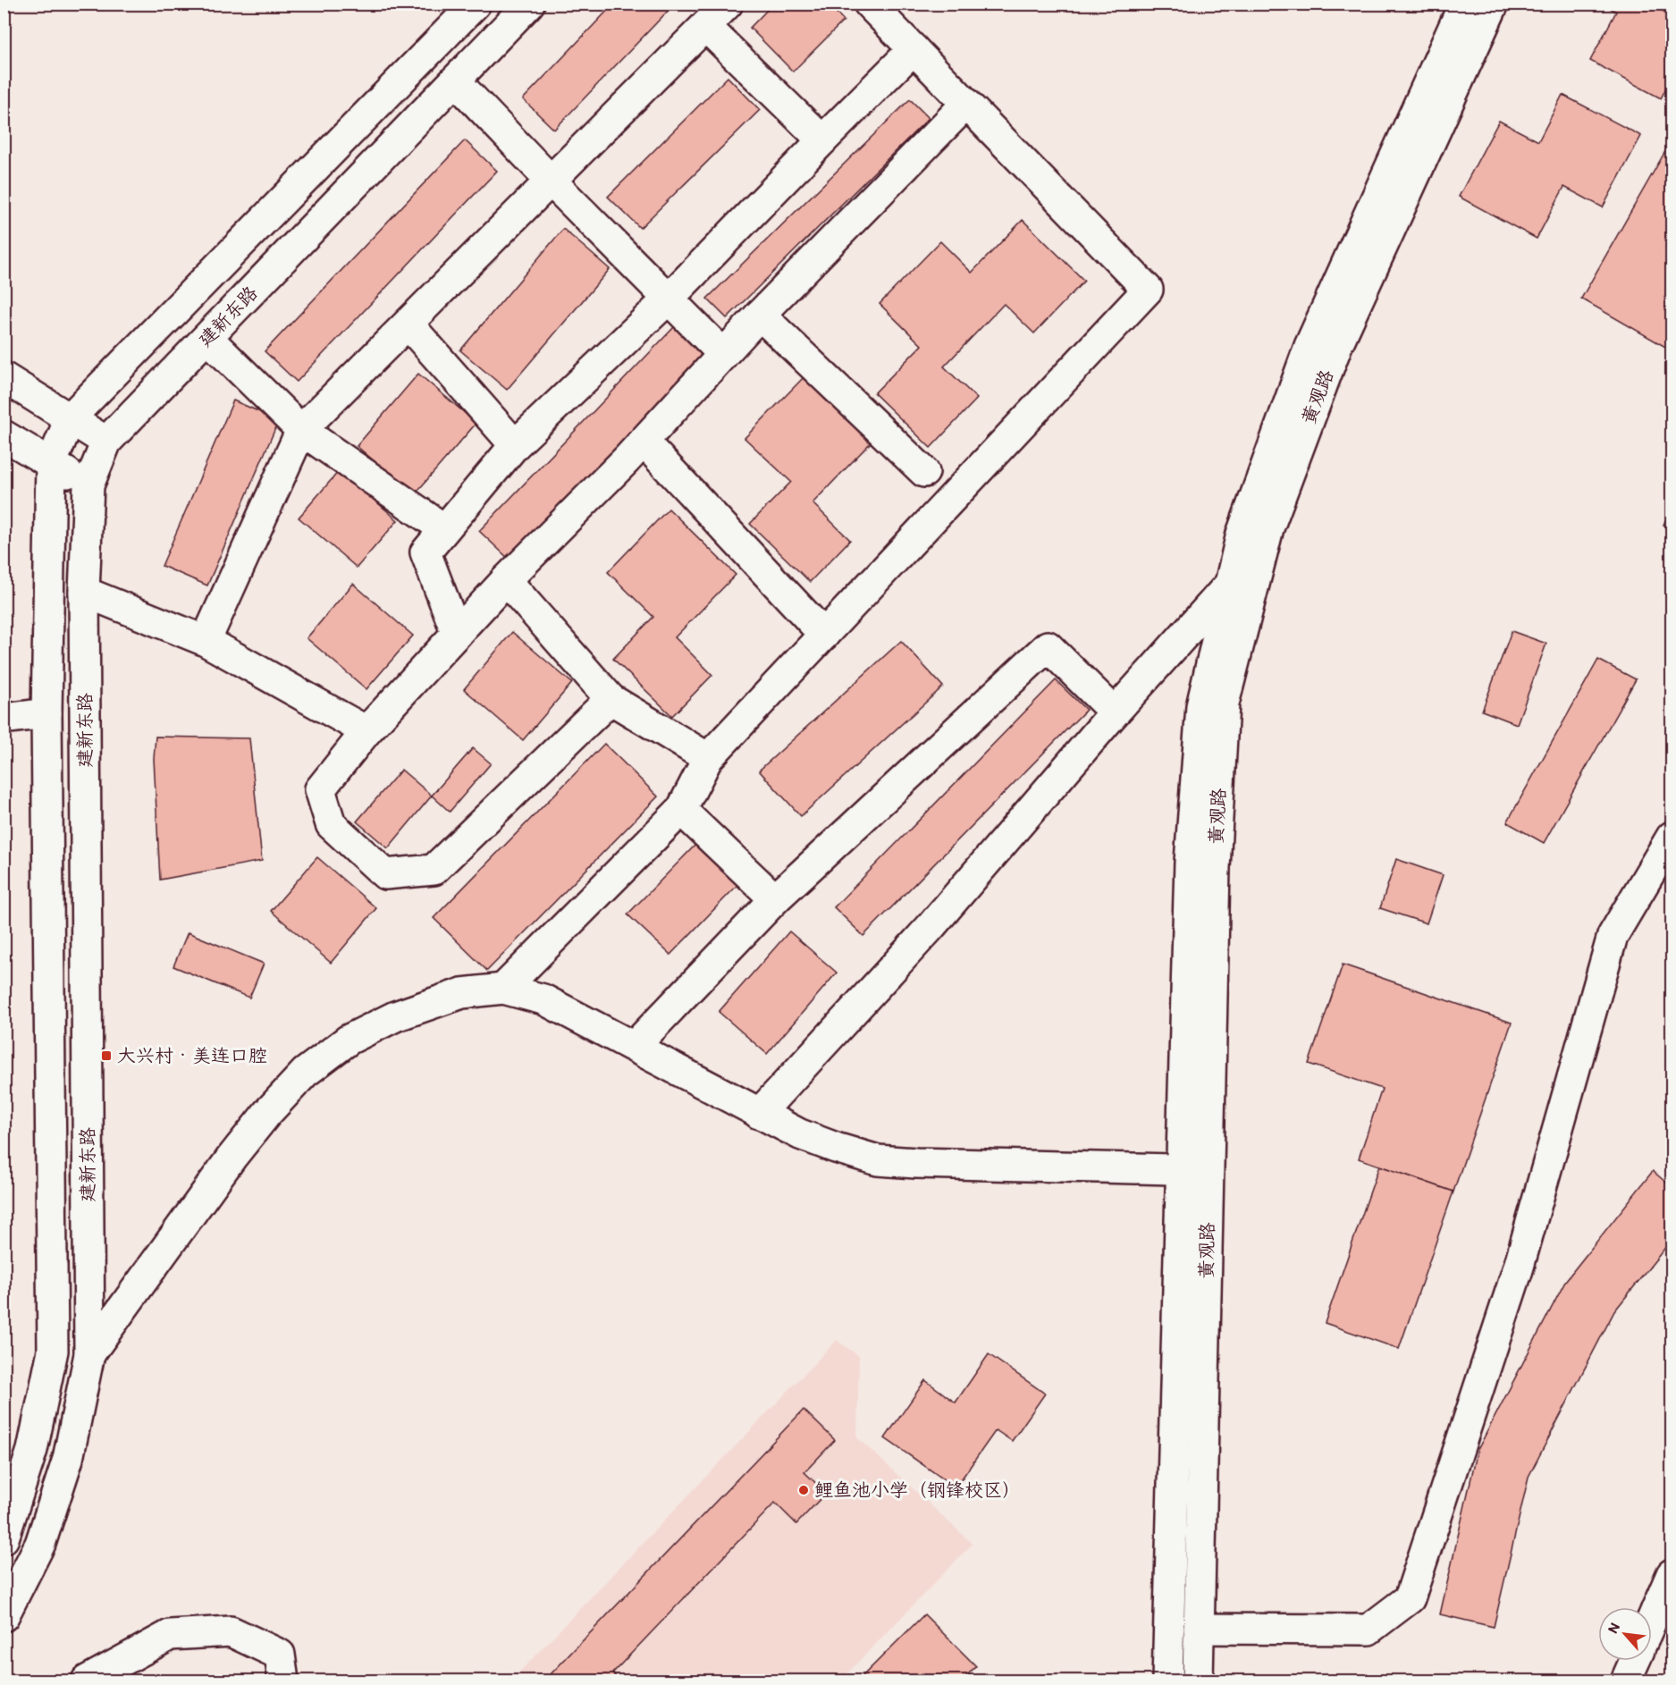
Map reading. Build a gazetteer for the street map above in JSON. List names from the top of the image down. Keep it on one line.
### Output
{"streets":{"main road":["建新东路","黄观路"]},"places":{"transit":["大兴村‧美连口腔"],"other":["鲤鱼池小学（钢锋校区）"]},"north":"top left"}
